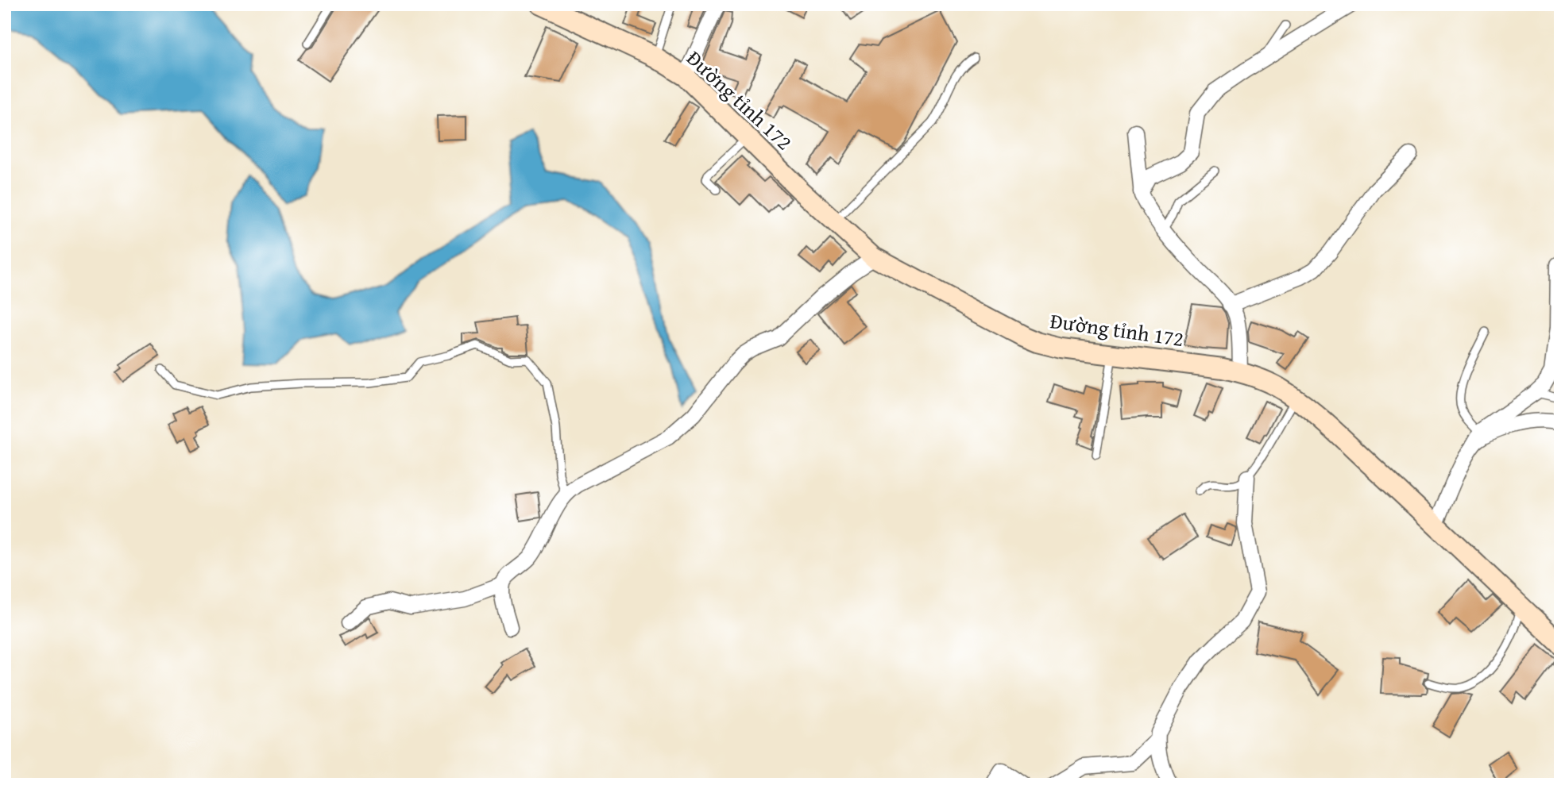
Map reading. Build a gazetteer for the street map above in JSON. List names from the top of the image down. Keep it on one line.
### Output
{"streets":{"main road":["Đường tỉnh 172"]}}
